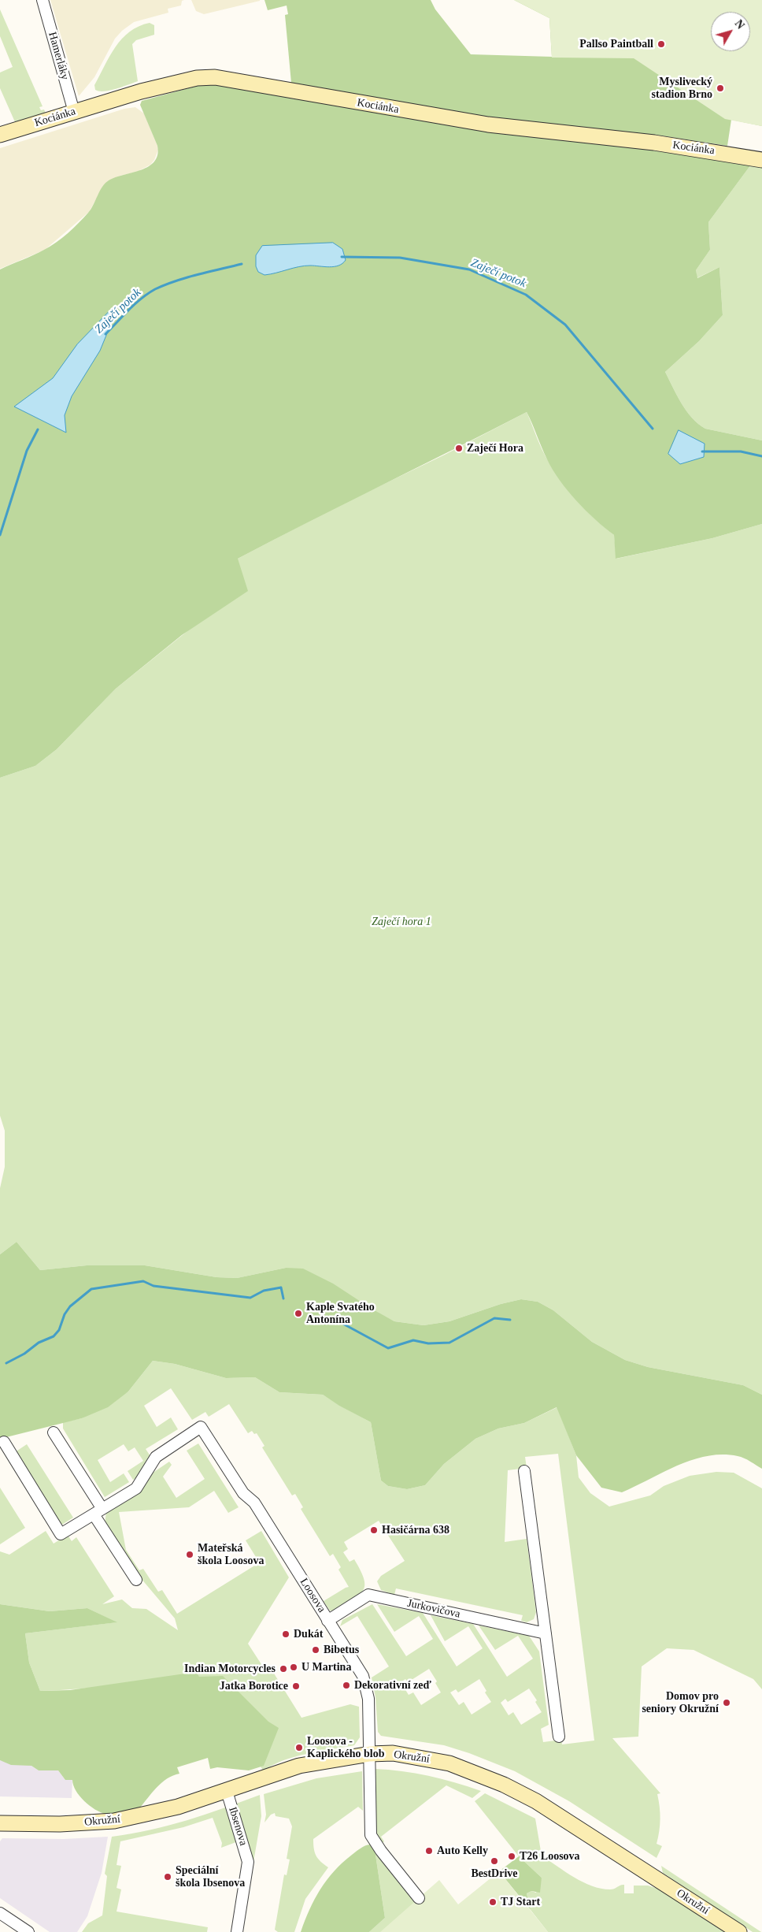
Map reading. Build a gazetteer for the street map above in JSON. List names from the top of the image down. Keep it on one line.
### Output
{"streets":{"street":["Hamerláky","Kociánka","Loosova","Jurkovičova","Okružní","Ibsenova"]},"crossings":[["Hamerláky","Kociánka"],["Loosova","Jurkovičova"],["Loosova","Okružní"],["Okružní","Ibsenova"]],"water":["Zaječí potok"],"parks":["Zaječí hora 1"],"places":["Pallso Paintball","Myslivecký stadion Brno","Zaječí Hora","Kaple Svatého Antonína","Hasičárna 638","Mateřská škola Loosova","Dukát","Bibetus","U Martina","Indian Motorcycles","Dekorativní zeď","Jatka Borotice","Domov pro seniory Okružní","Loosova - Kaplického blob","Auto Kelly","T26 Loosova","BestDrive","Speciální škola Ibsenova","TJ Start"],"north":"top right"}
